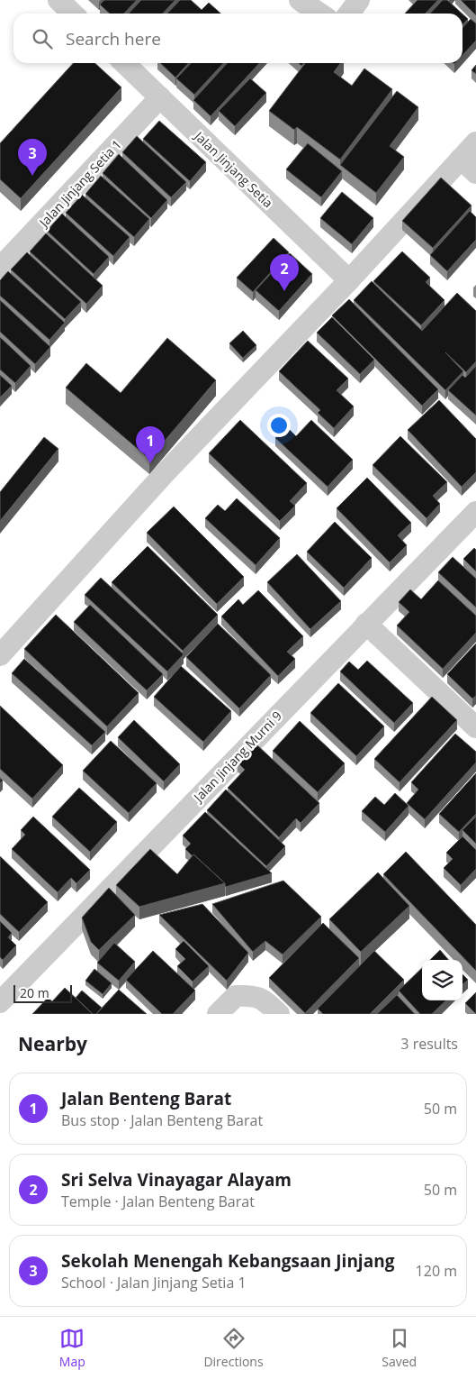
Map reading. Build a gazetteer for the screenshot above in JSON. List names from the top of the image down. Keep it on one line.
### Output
{"streets":{"street":["Jalan Jinjang Setia","Jalan Jinjang Setia 1","Jalan Jinjang Murni 9"]},"crossings":[["Jalan Jinjang Setia","Jalan Jinjang Setia 1"]],"scale_bar":"20 m","page":{"search":"Search here","pins":["3","2","1"],"scale":"20 m","heading":["Nearby","3 results"],"list":[{"mark":"1","name":"Jalan Benteng Barat","note":"Bus stop · Jalan Benteng Barat","value":"50 m"},{"mark":"2","name":"Sri Selva Vinayagar Alayam","note":"Temple · Jalan Benteng Barat","value":"50 m"},{"mark":"3","name":"Sekolah Menengah Kebangsaan Jinjang","note":"School · Jalan Jinjang Setia 1","value":"120 m"}],"nav":["Map","Directions","Saved"]}}
